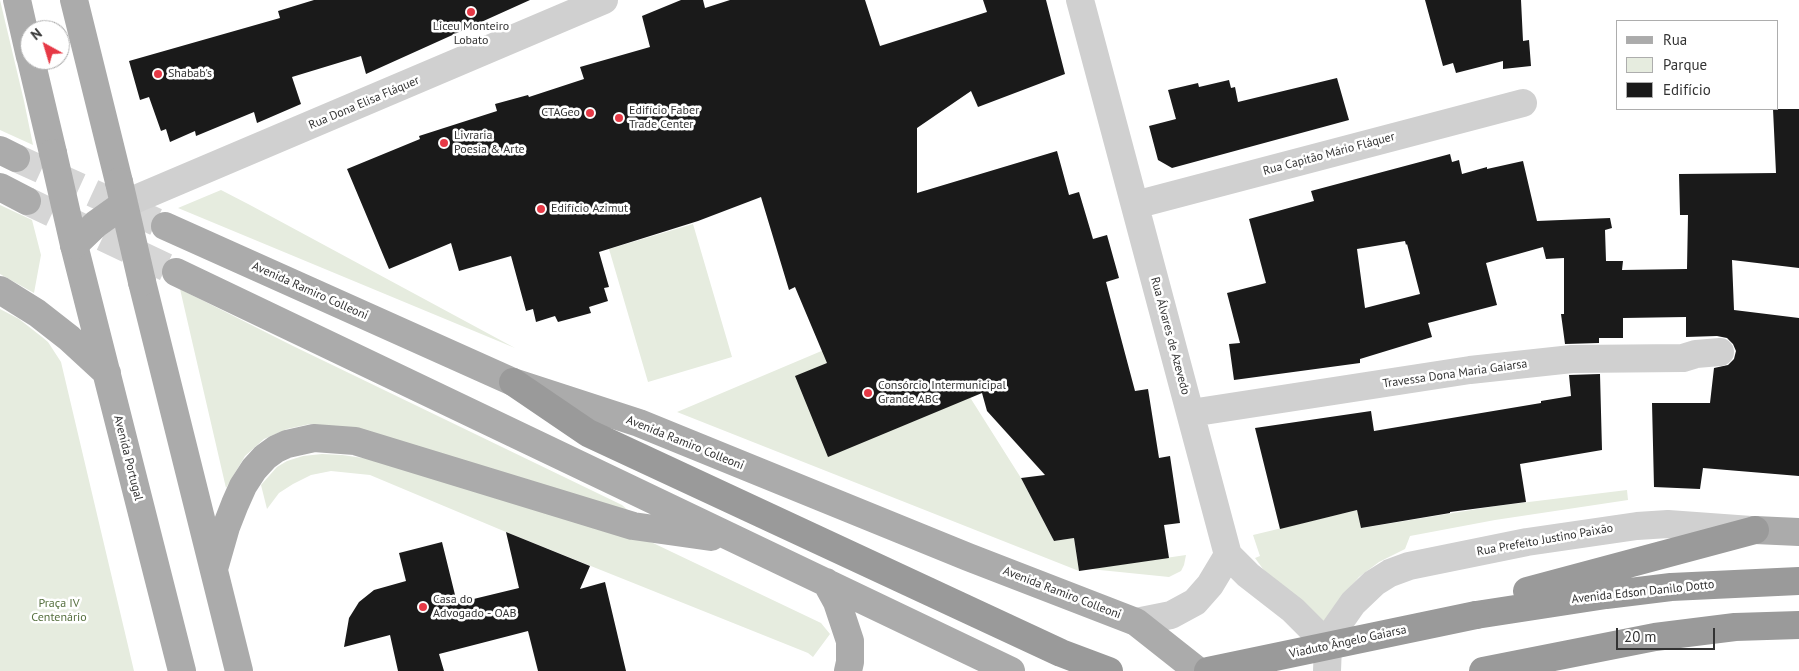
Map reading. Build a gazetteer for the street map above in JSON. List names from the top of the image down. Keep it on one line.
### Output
{"streets":{"highway":["Avenida Edson Danilo Dotto","Viaduto Ângelo Gaiarsa"],"main road":["Avenida Ramiro Colleoni","Avenida Portugal","Rua Prefeito Justino Paixão"],"street":["Rua Dona Elisa Fláquer","Rua Capitão Mário Fláquer","Rua Álvares de Azevedo","Travessa Dona Maria Gaiarsa"]},"crossings":[["Rua Capitão Mário Fláquer","Rua Álvares de Azevedo"],["Rua Álvares de Azevedo","Travessa Dona Maria Gaiarsa"],["Avenida Edson Danilo Dotto","Viaduto Ângelo Gaiarsa"]],"parks":["Praça IV Centenário"],"places":["Liceu Monteiro Lobato","Shabab's","CTAGeo","Edifício Faber Trade Center","Livraria Poesia & Arte","Edifício Azimut","Consórcio Intermunicipal Grande ABC","Casa do Advogado - OAB"],"legend":["Rua","Parque","Edifício"],"scale_bar":"20 m","north":"top left"}
